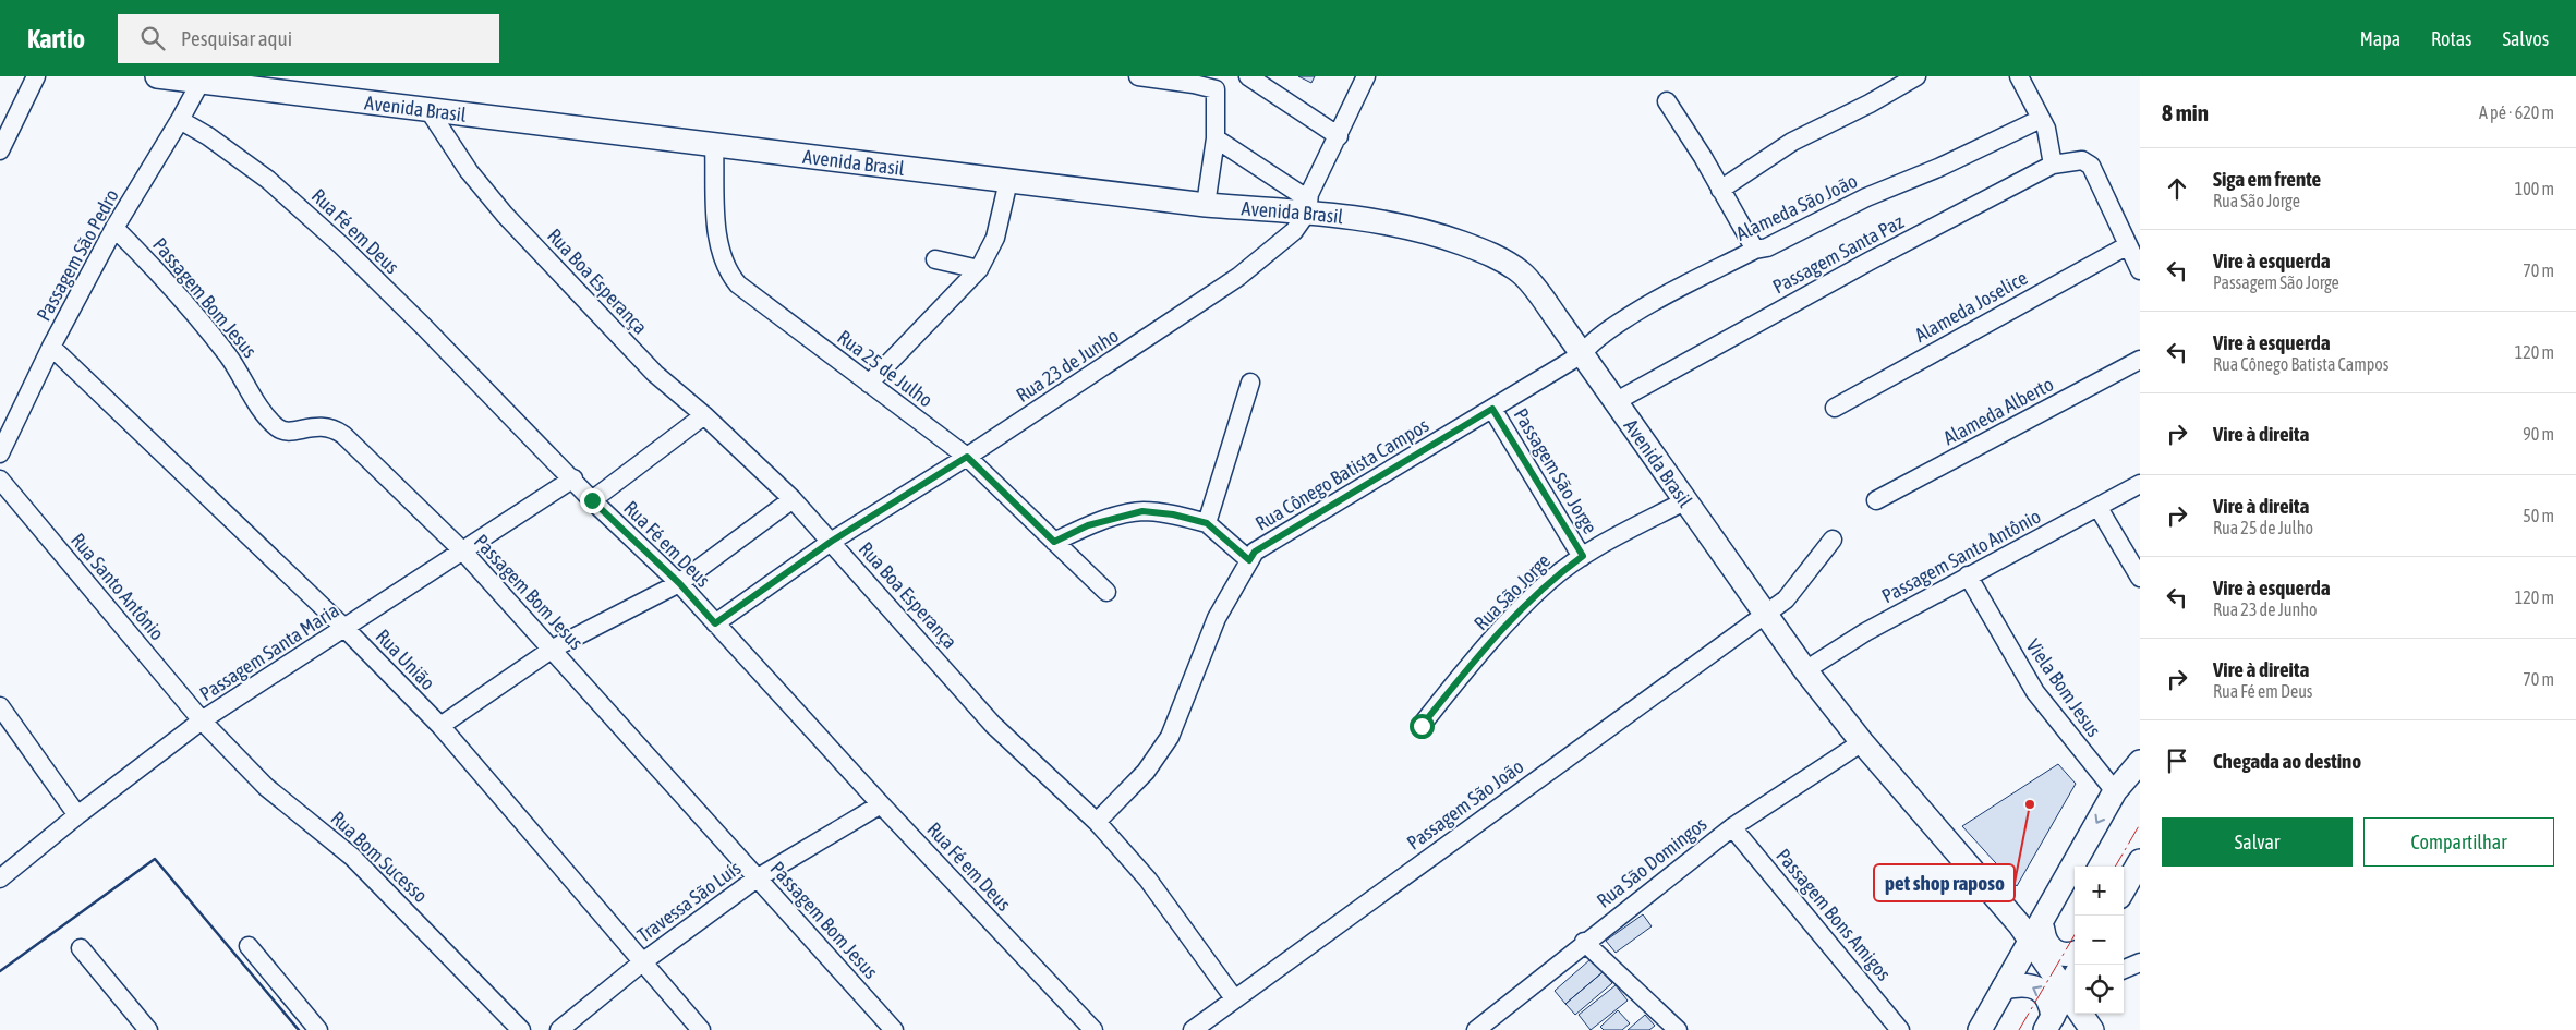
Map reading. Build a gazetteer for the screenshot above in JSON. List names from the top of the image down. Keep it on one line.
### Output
{"streets":{"main road":["Avenida Brasil"],"street":["Alameda São João","Rua Fé em Deus","Passagem Santa Paz","Passagem São Pedro","Rua Boa Esperança","Passagem Bom Jesus","Alameda Joselice","Rua 23 de Junho","Rua 25 de Julho","Alameda Alberto","Passagem São Jorge","Rua Cônego Batista Campos","Passagem Santo Antônio","Rua Santo Antônio","Rua São Jorge","Passagem Santa Maria","Rua União","Viela Bom Jesus","Passagem São João","Rua Bom Sucesso","Rua São Domingos","Travessa São Luís","Passagem Bons Amigos"]},"crossings":[["Avenida Brasil","Alameda São João"],["Avenida Brasil","Passagem Santa Paz"],["Avenida Brasil","Passagem São Pedro"],["Avenida Brasil","Rua Boa Esperança"],["Avenida Brasil","Rua 23 de Junho"],["Avenida Brasil","Rua 25 de Julho"],["Avenida Brasil","Rua Cônego Batista Campos"],["Avenida Brasil","Passagem Santo Antônio"],["Avenida Brasil","Rua São Jorge"],["Avenida Brasil","Passagem São João"],["Avenida Brasil","Rua São Domingos"],["Alameda São João","Rua Cônego Batista Campos"],["Rua Fé em Deus","Passagem São Pedro"],["Rua Fé em Deus","Rua 23 de Junho"],["Rua Fé em Deus","Passagem Santa Maria"],["Rua Fé em Deus","Travessa São Luís"],["Passagem Santa Paz","Alameda Joselice"],["Passagem São Pedro","Passagem Bom Jesus"],["Passagem São Pedro","Rua União"],["Rua Boa Esperança","Rua 23 de Junho"],["Rua Boa Esperança","Rua Cônego Batista Campos"],["Rua Boa Esperança","Passagem São João"],["Passagem Bom Jesus","Passagem Santa Maria"],["Passagem Bom Jesus","Travessa São Luís"],["Rua 23 de Junho","Rua 25 de Julho"],["Passagem São Jorge","Rua Cônego Batista Campos"],["Passagem São Jorge","Rua São Jorge"],["Passagem Santo Antônio","Viela Bom Jesus"],["Rua Santo Antônio","Passagem Santa Maria"],["Rua Santo Antônio","Rua Bom Sucesso"],["Passagem Santa Maria","Rua União"],["Passagem Santa Maria","Rua Bom Sucesso"],["Rua União","Travessa São Luís"],["Rua São Domingos","Passagem Bons Amigos"]],"places":["pet shop raposo"],"page":{"header":"Kartio","search":"Pesquisar aqui","nav":["Mapa","Rotas","Salvos"],"heading":["8 min","A pé · 620 m"],"list":[["Siga em frente","Rua São Jorge","100 m"],["Vire à esquerda","Passagem São Jorge","70 m"],["Vire à esquerda","Rua Cônego Batista Campos","120 m"],["Vire à direita","90 m"],["Vire à direita","Rua 25 de Julho","50 m"],["Vire à esquerda","Rua 23 de Junho","120 m"],["Vire à direita","Rua Fé em Deus","70 m"],"Chegada ao destino"],"buttons":["Salvar","Compartilhar"],"map_buttons":["+","−"]}}
